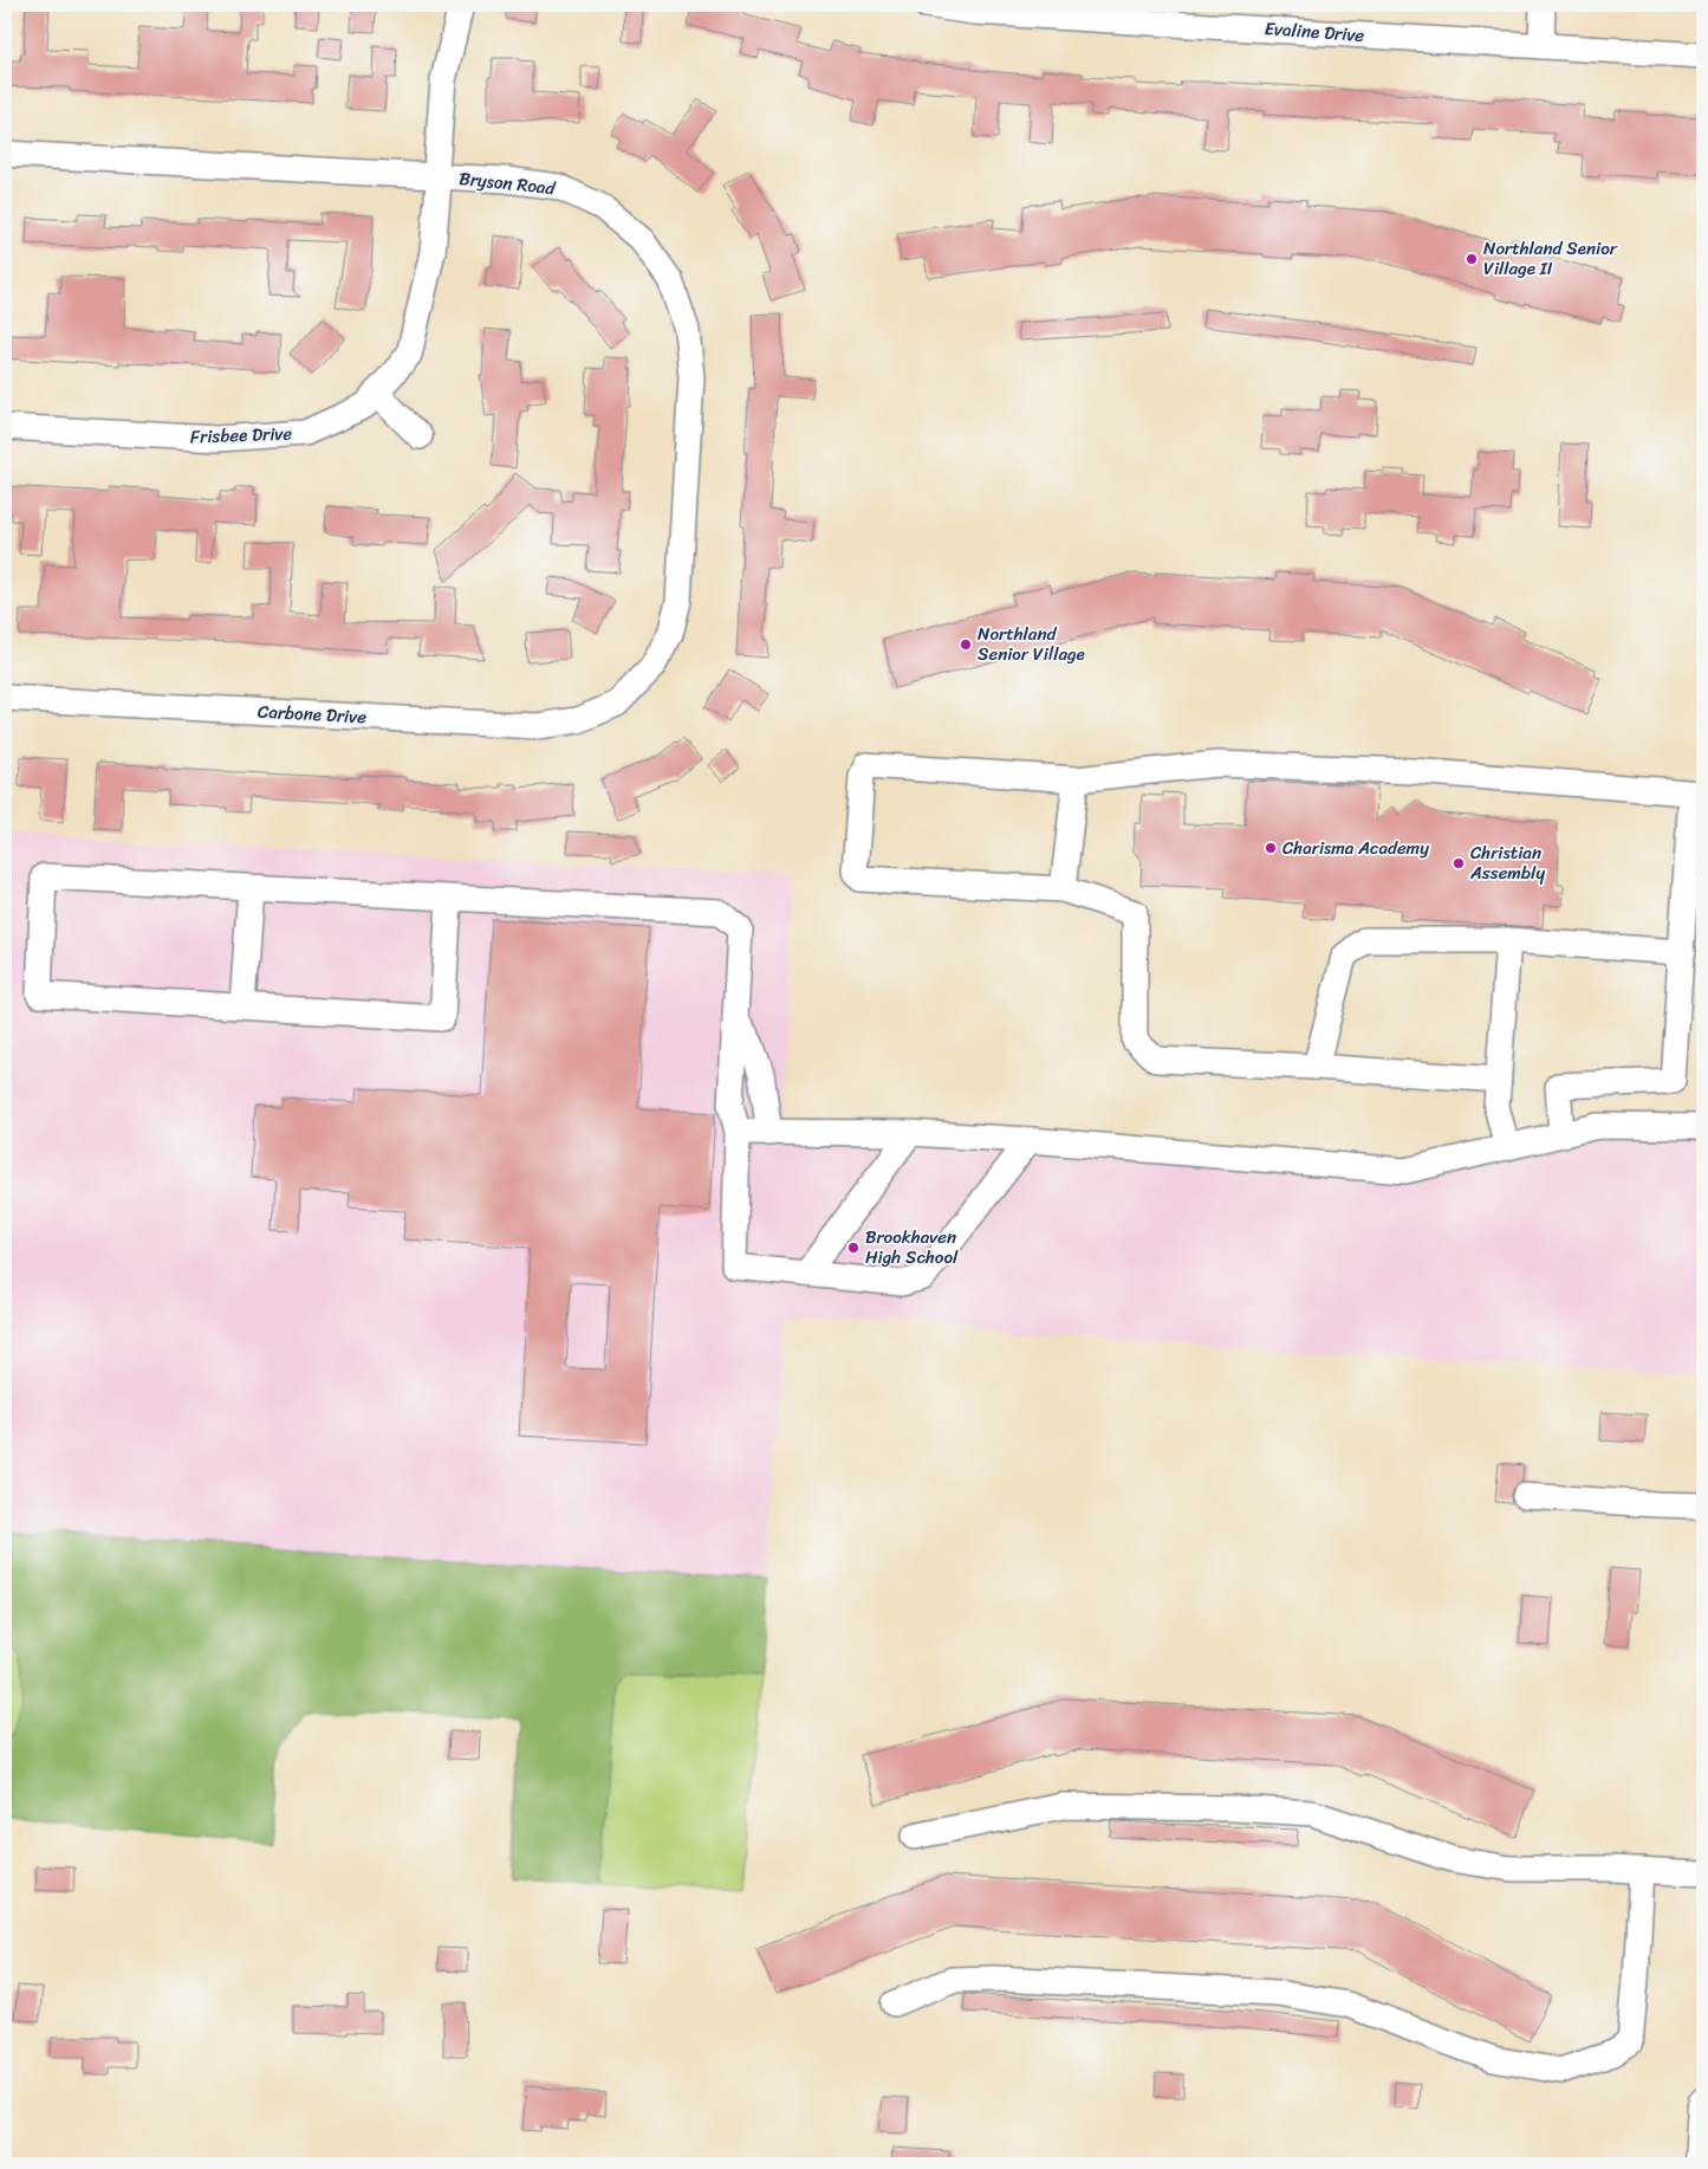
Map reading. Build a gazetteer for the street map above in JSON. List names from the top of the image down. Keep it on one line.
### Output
{"streets":{"street":["Evaline Drive","Bryson Road","Frisbee Drive","Carbone Drive"]},"crossings":[["Bryson Road","Frisbee Drive"],["Bryson Road","Carbone Drive"]],"places":["Northland Senior Village II","Northland Senior Village","Charisma Academy","Christian Assembly","Brookhaven High School"]}
